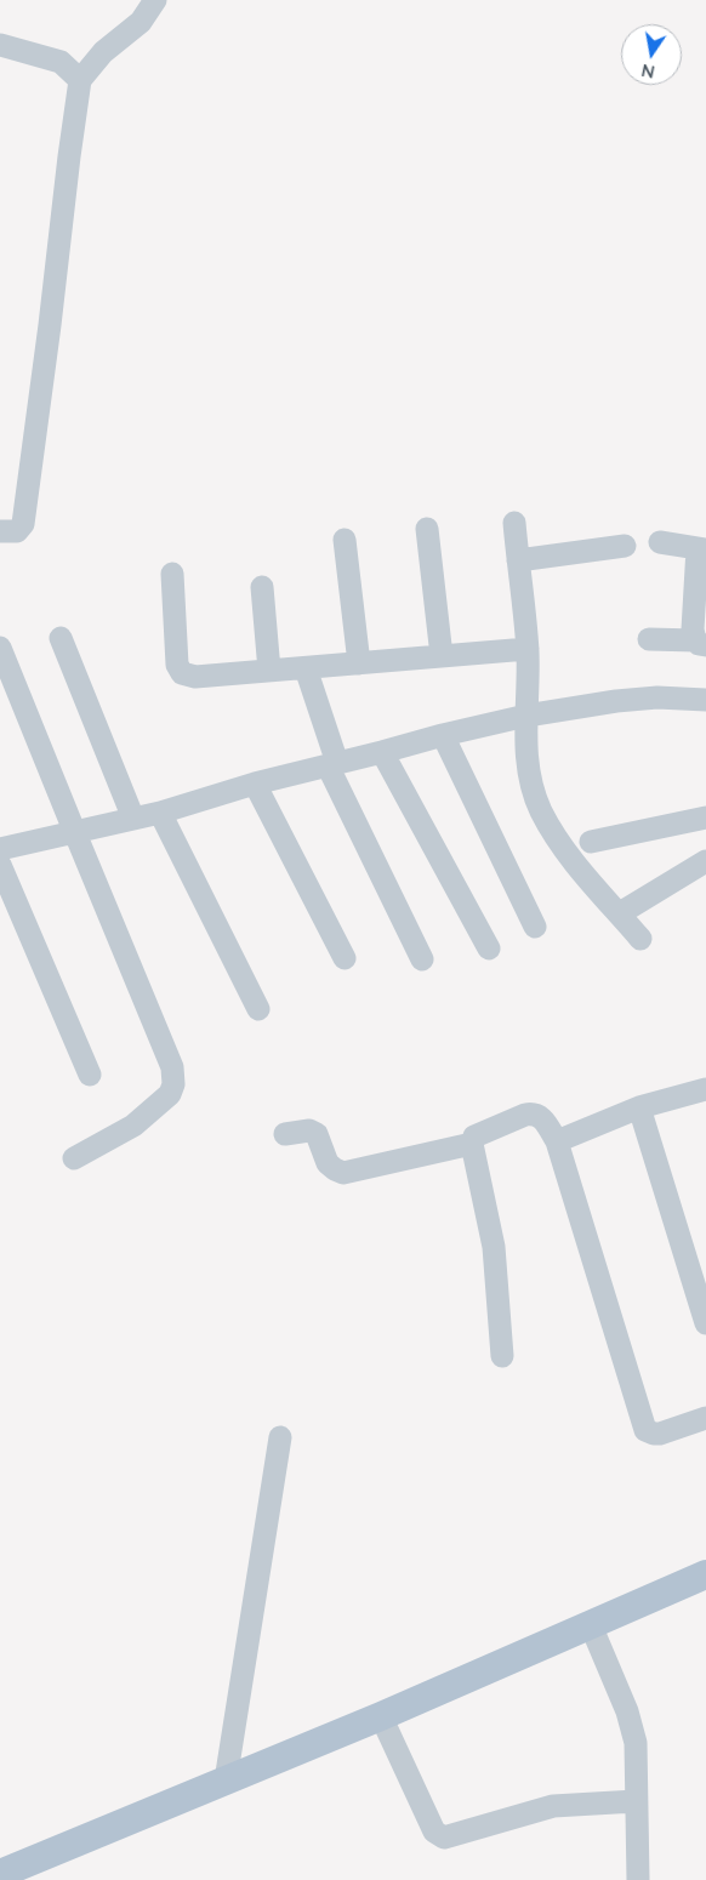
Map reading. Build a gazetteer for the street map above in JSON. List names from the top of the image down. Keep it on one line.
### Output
{"north":"bottom"}
